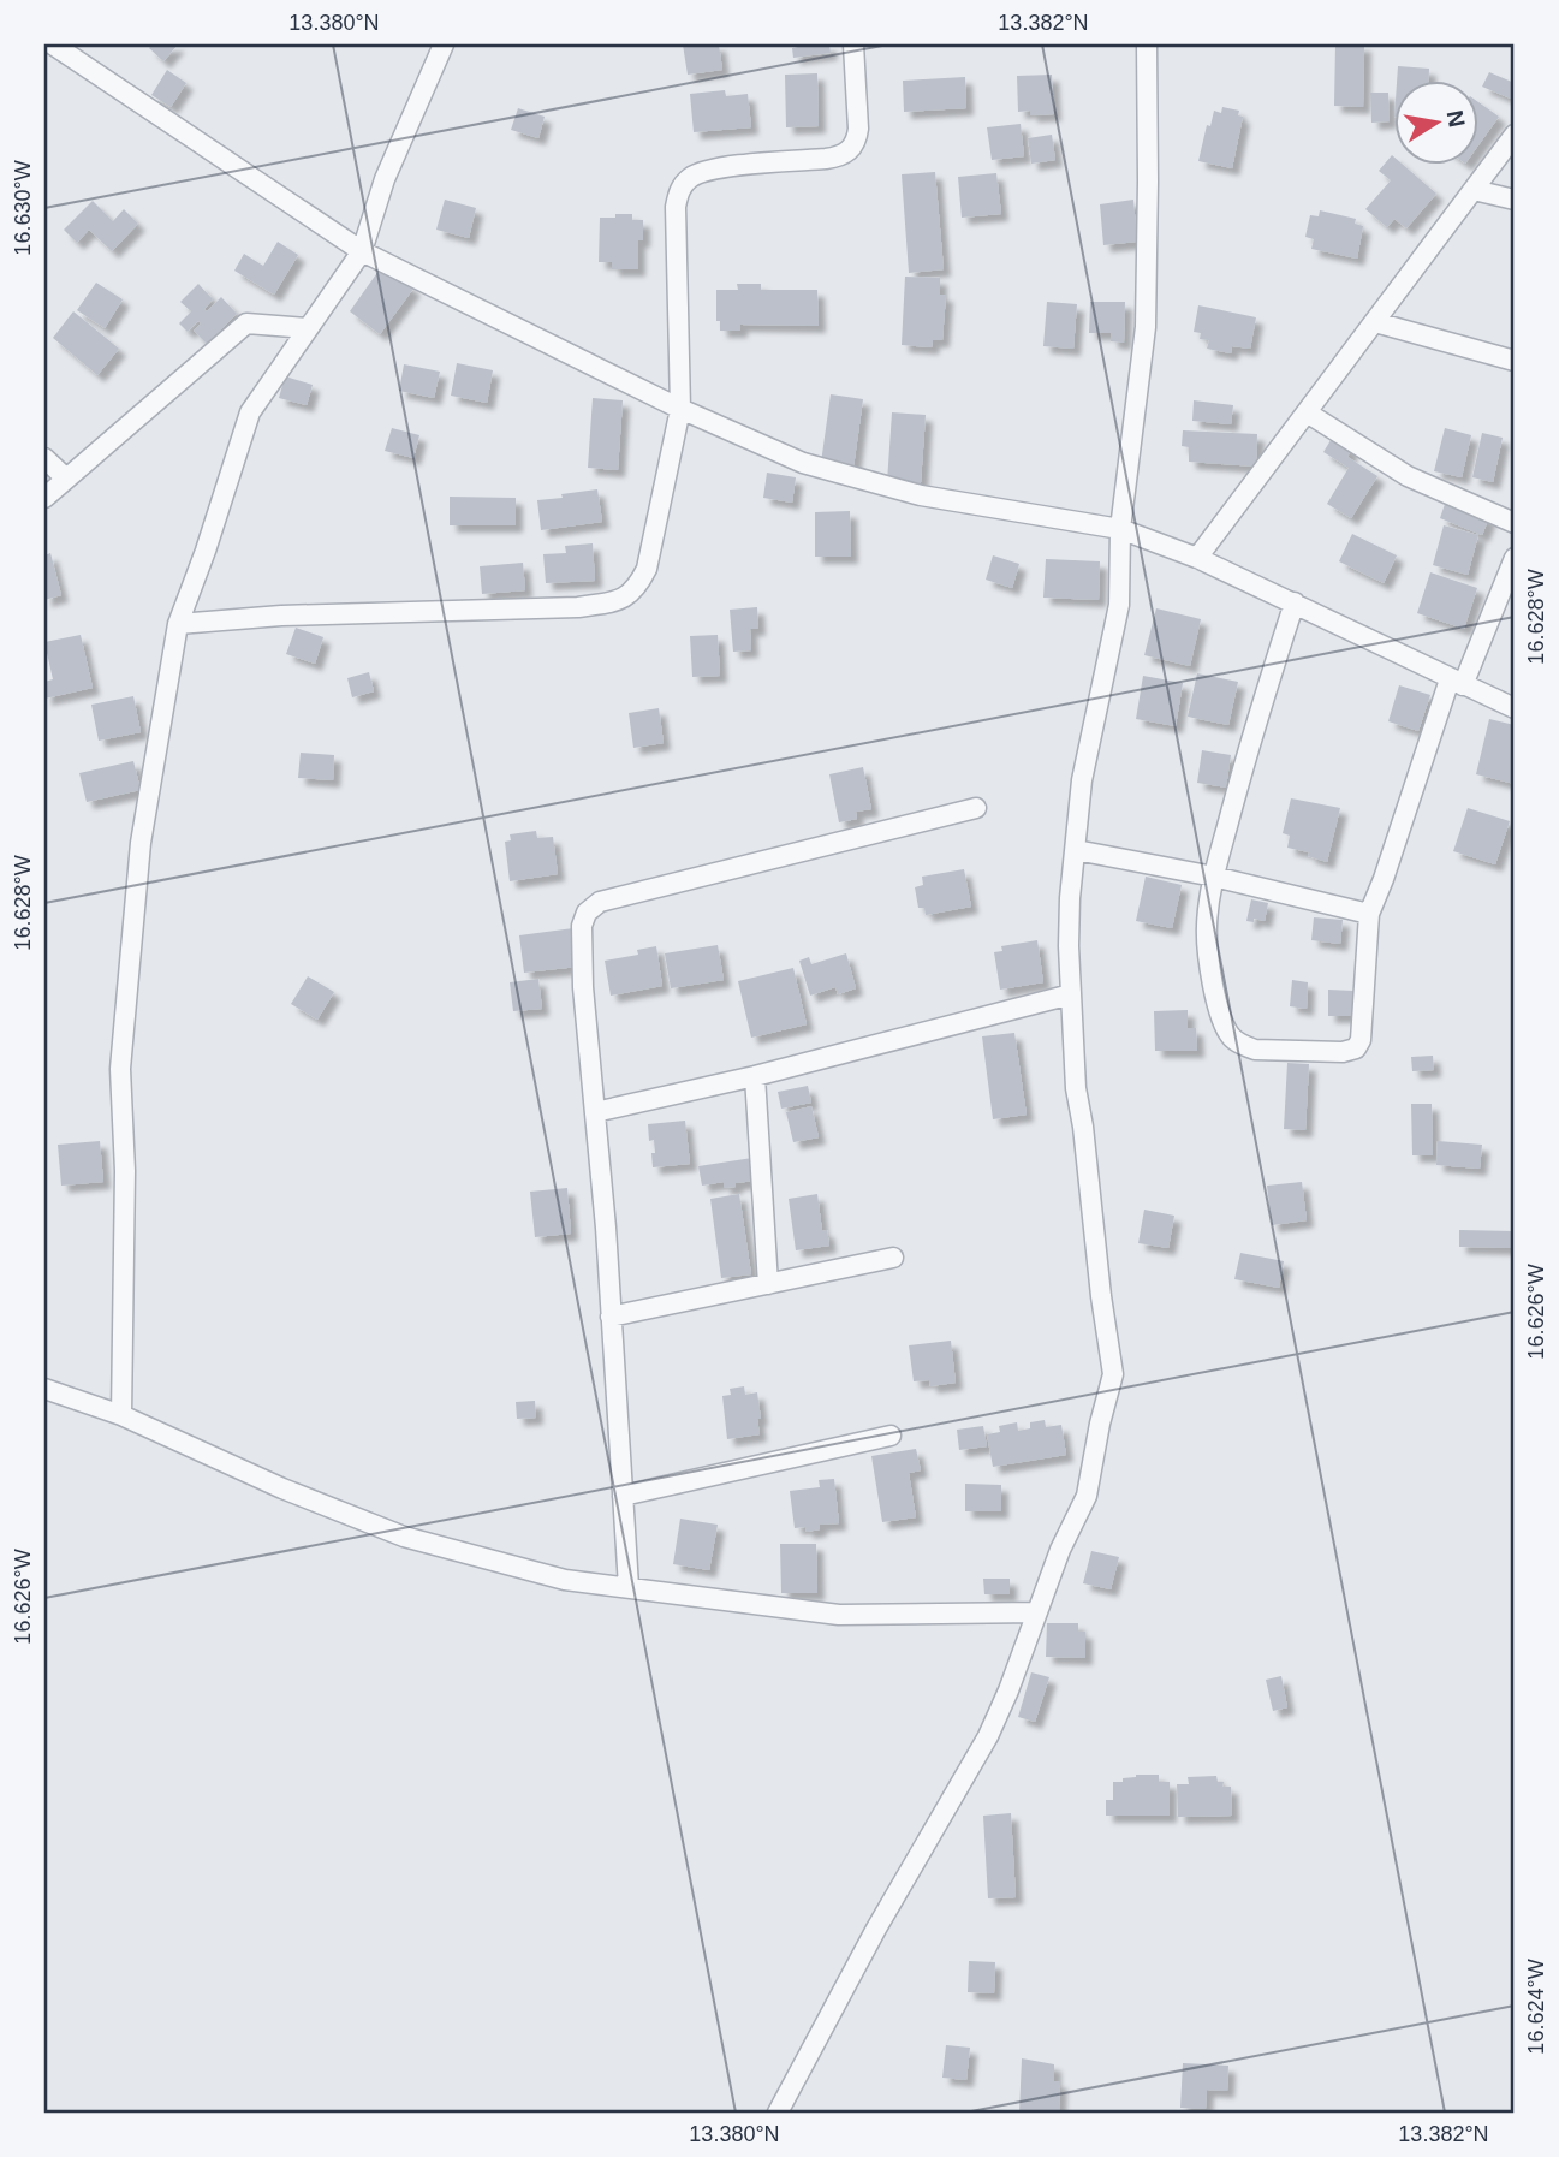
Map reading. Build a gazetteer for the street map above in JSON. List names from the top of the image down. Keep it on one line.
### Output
{"north":"right","coordinates":["13.380°N","13.382°N","16.630°W","16.628°W","16.626°W","16.624°W"]}
